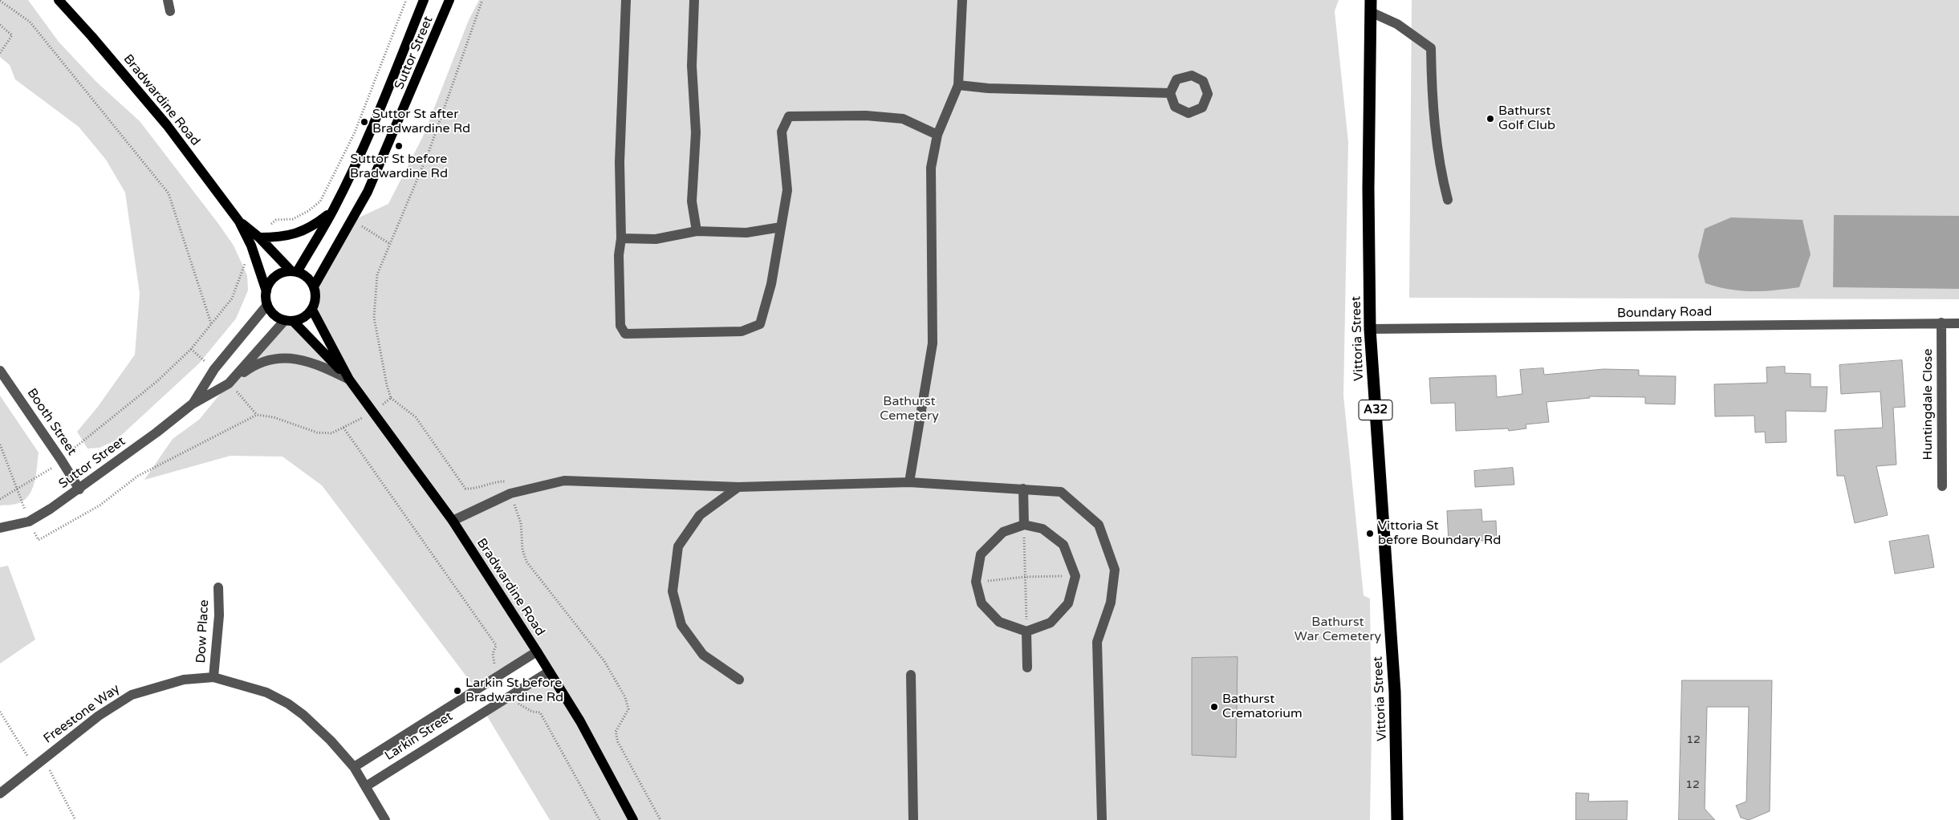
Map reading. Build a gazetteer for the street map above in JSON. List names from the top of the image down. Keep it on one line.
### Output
{"streets":{"highway":["Vittoria Street","A32"],"main road":["Suttor Street","Bradwardine Road"],"street":["Boundary Road","Huntingdale Close","Booth Street","Dow Place","Freestone Way","Larkin Street"]},"crossings":[["Suttor Street","Bradwardine Road"],["Suttor Street","Booth Street"],["Bradwardine Road","Larkin Street"],["Boundary Road","Vittoria Street"],["Boundary Road","Huntingdale Close"],["Dow Place","Freestone Way"],["Freestone Way","Larkin Street"]],"parks":["Bathurst Cemetery","Bathurst War Cemetery"],"places":["Bathurst Golf Club","Suttor St after Bradwardine Rd","Suttor St before Bradwardine Rd","Vittoria St before Boundary Rd","Larkin St before Bradwardine Rd","Bathurst Crematorium"],"house_numbers":["12","12"]}
